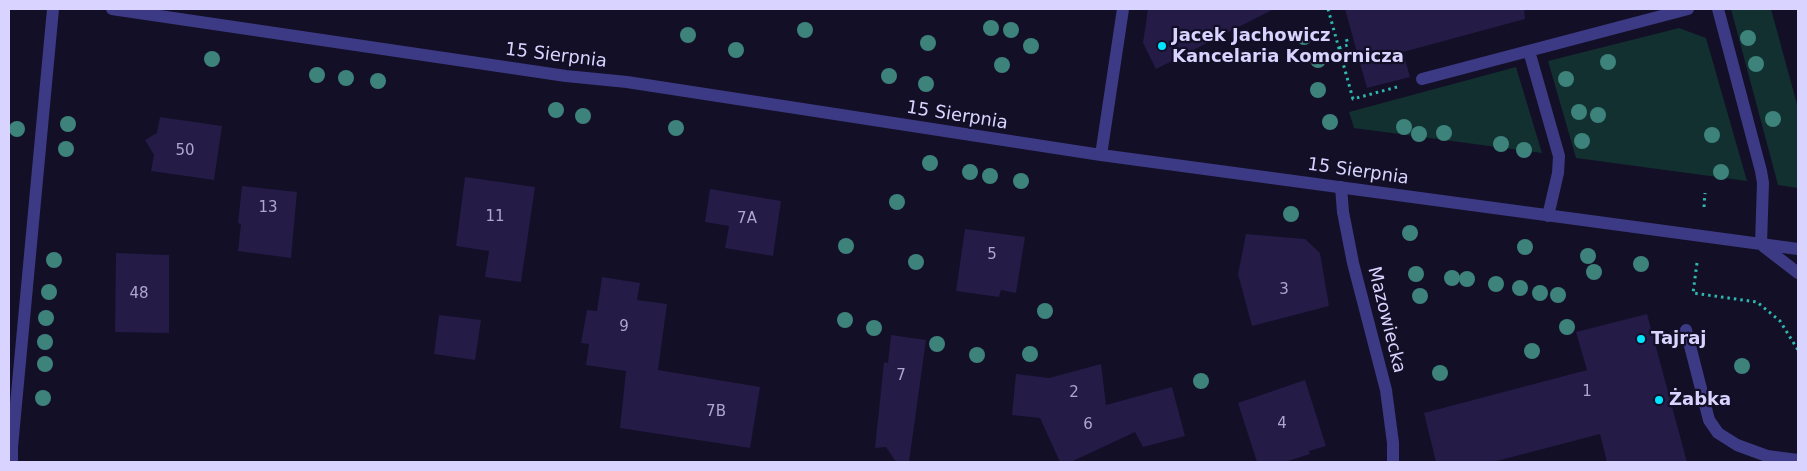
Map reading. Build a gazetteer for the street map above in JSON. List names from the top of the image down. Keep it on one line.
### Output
{"streets":{"street":["15 Sierpnia","Mazowiecka"]},"crossings":[["15 Sierpnia","Mazowiecka"]],"places":["Jacek Jachowicz Kancelaria Komornicza","Tajraj","Żabka"],"house_numbers":["50","13","11","7A","5","3","48","9","7","1","2","7B","4","6"]}
